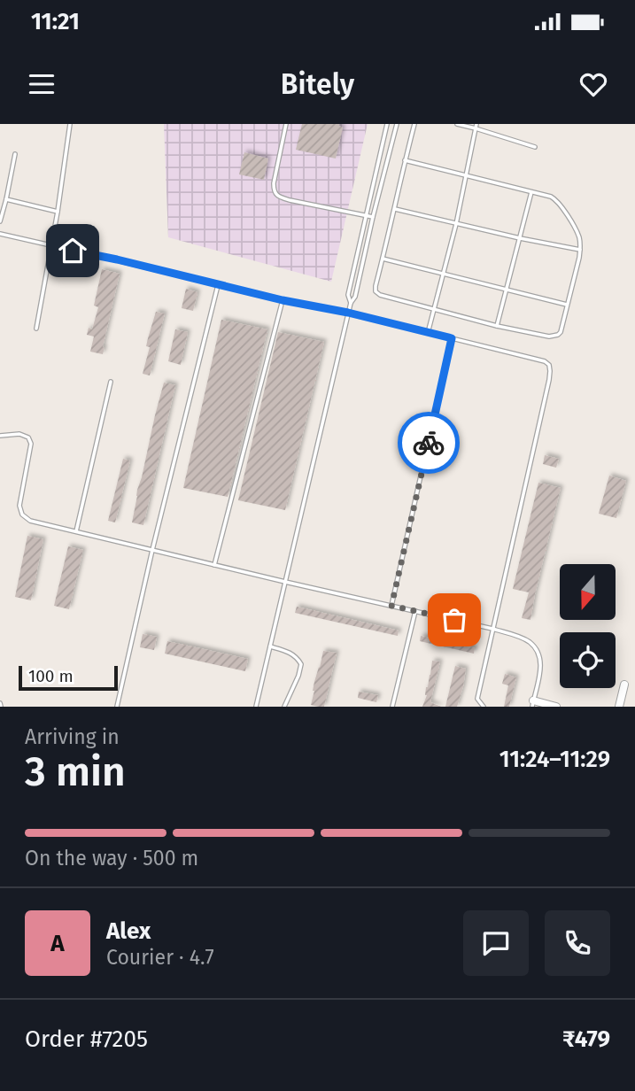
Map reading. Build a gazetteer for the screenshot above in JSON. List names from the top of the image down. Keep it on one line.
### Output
{"scale_bar":"100 m","north":"bottom","page":{"status":"11:21","header":"Bitely","scale":"100 m","heading":["3 min","Arriving in","11:24–11:29"],"panel":["Alex","Courier · 4.7","Order #7205","₹479"],"bar":"On the way · 500 m","round":"A"}}
